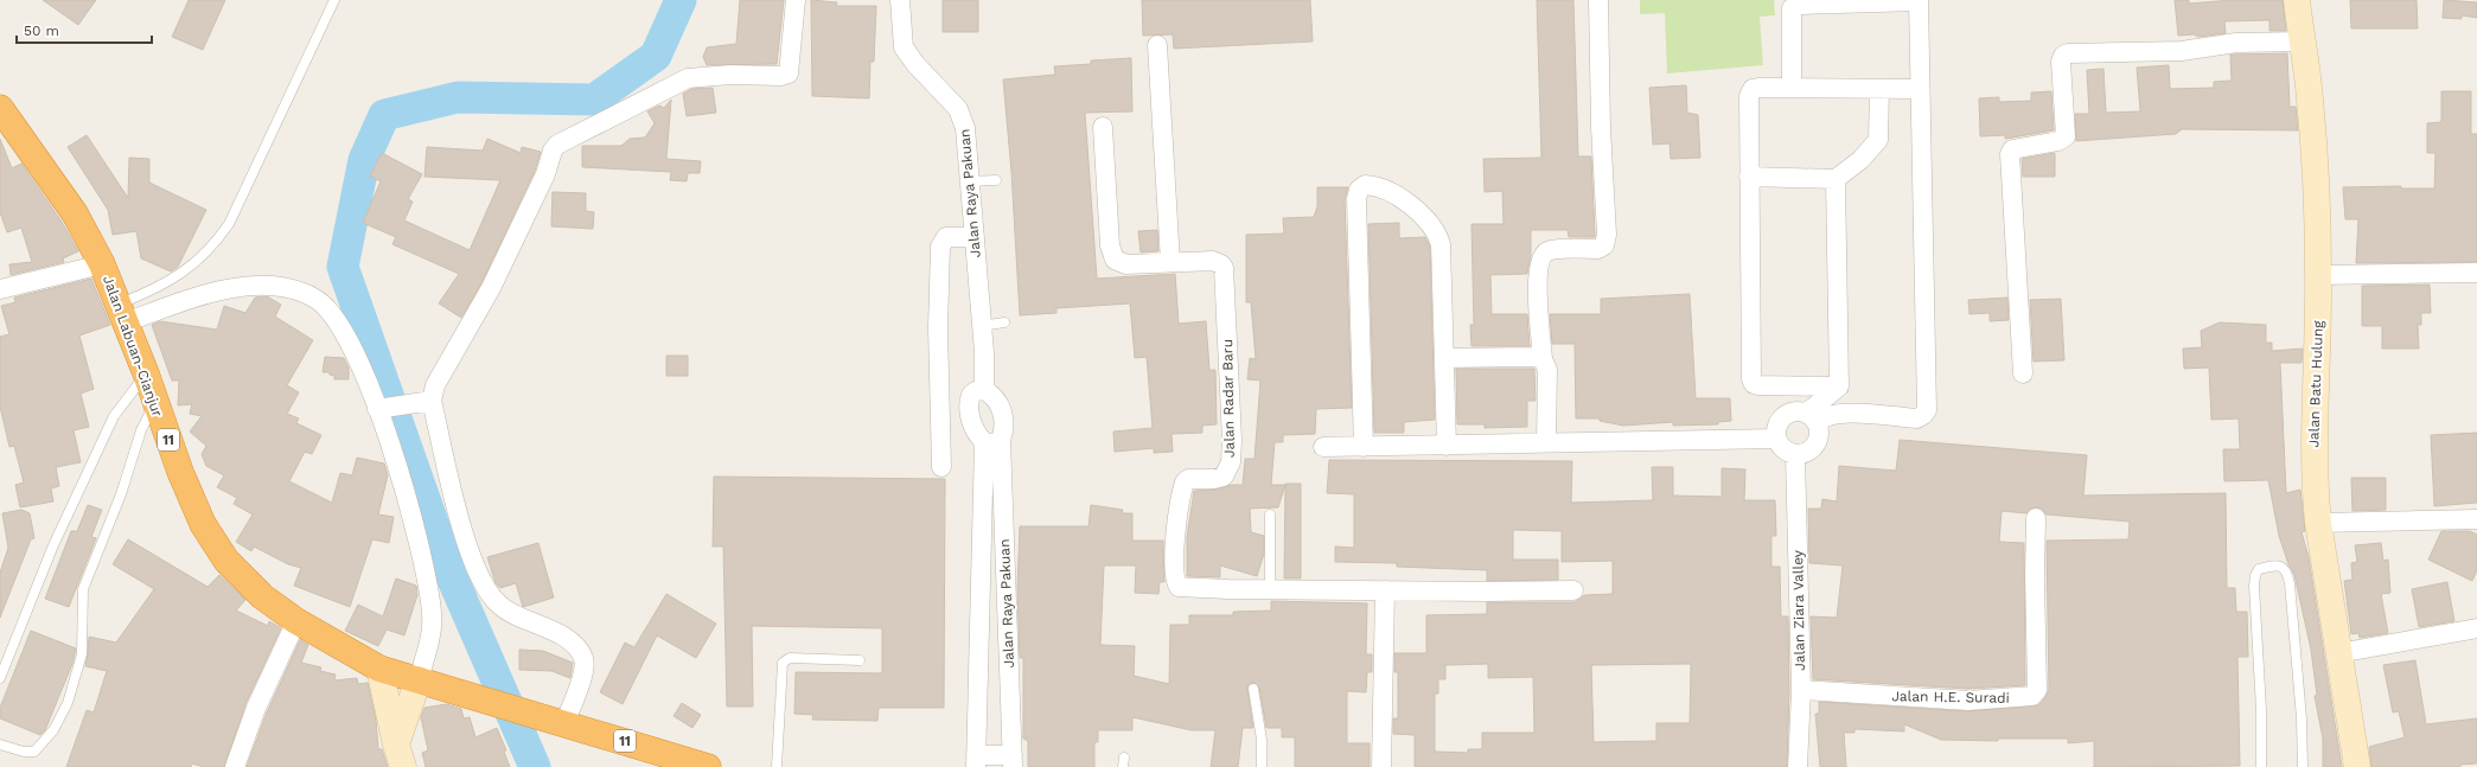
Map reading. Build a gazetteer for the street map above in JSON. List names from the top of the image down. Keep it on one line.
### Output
{"streets":{"highway":["Jalan Labuan-Cianjur","11"],"street":["Jalan Raya Pakuan","Jalan Batu Hulung","Jalan Radar Baru","Jalan Ziara Valley","Jalan H.E. Suradi"]},"crossings":[["Jalan Labuan-Cianjur","11"],["Jalan Ziara Valley","Jalan H.E. Suradi"]],"scale_bar":"50 m"}
